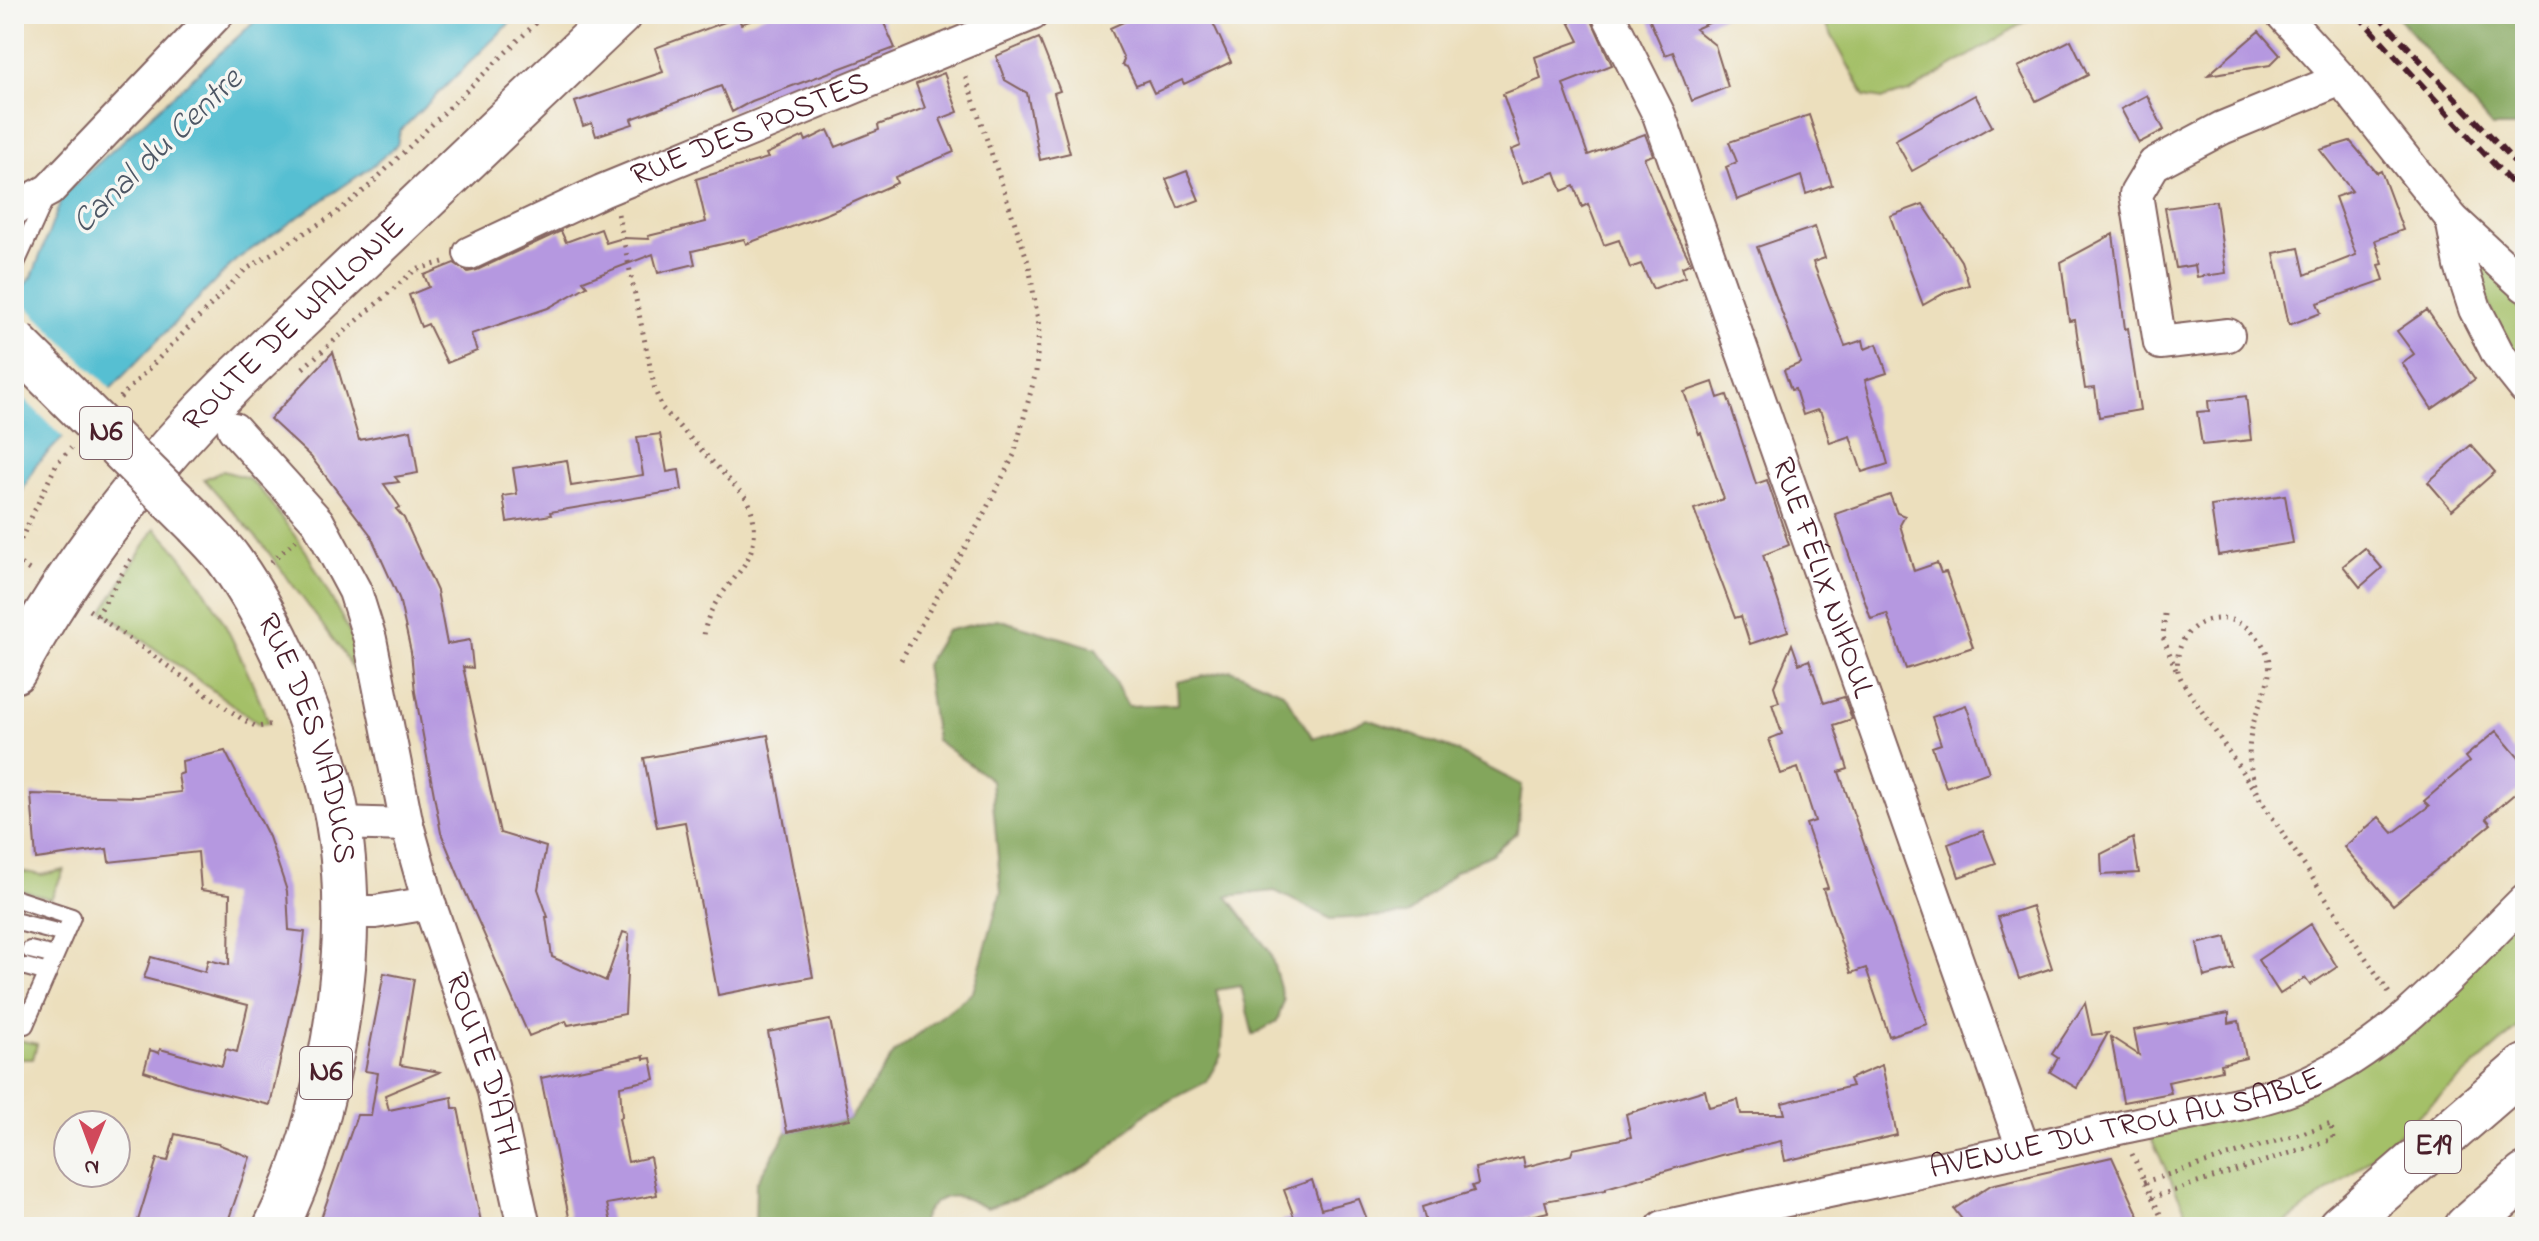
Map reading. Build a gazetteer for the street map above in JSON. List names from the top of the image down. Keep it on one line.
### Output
{"streets":{"main road":["ROUTE DE WALLONIE","N6","RUE DES VIADUCS","E19"],"street":["RUE DES POSTES","RUE FÉLIX NIHOUL","ROUTE D'ATH","AVENUE DU TROU AU SABLE"]},"crossings":[["RUE FÉLIX NIHOUL","AVENUE DU TROU AU SABLE"]],"water":["Canal du Centre"],"north":"bottom"}
